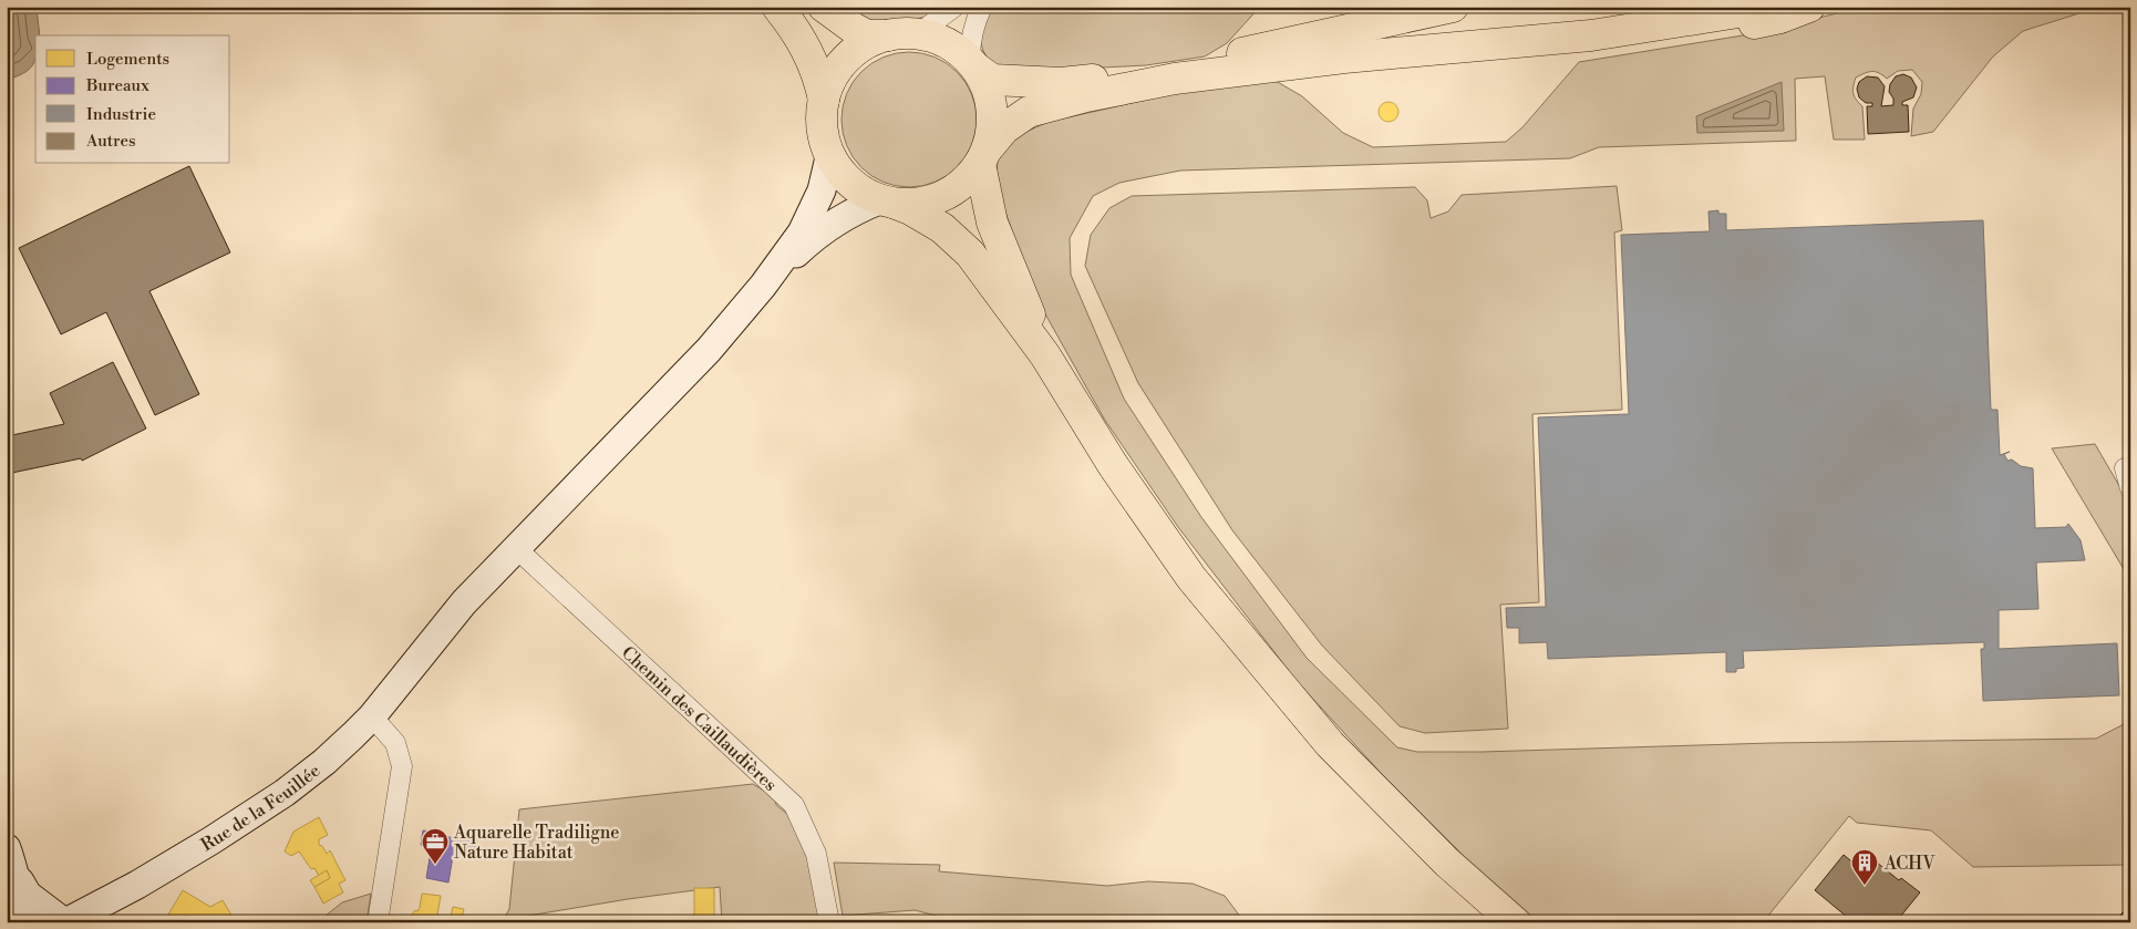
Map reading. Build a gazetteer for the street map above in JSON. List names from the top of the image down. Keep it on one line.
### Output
{"streets":{"street":["Chemin des Caillaudières","Rue de la Feuillée"]},"crossings":[["Chemin des Caillaudières","Rue de la Feuillée"]],"places":{"office":["Aquarelle Tradiligne Nature Habitat"],"building":["ACHV"]},"legend":["Logements","Bureaux","Industrie","Autres"]}
